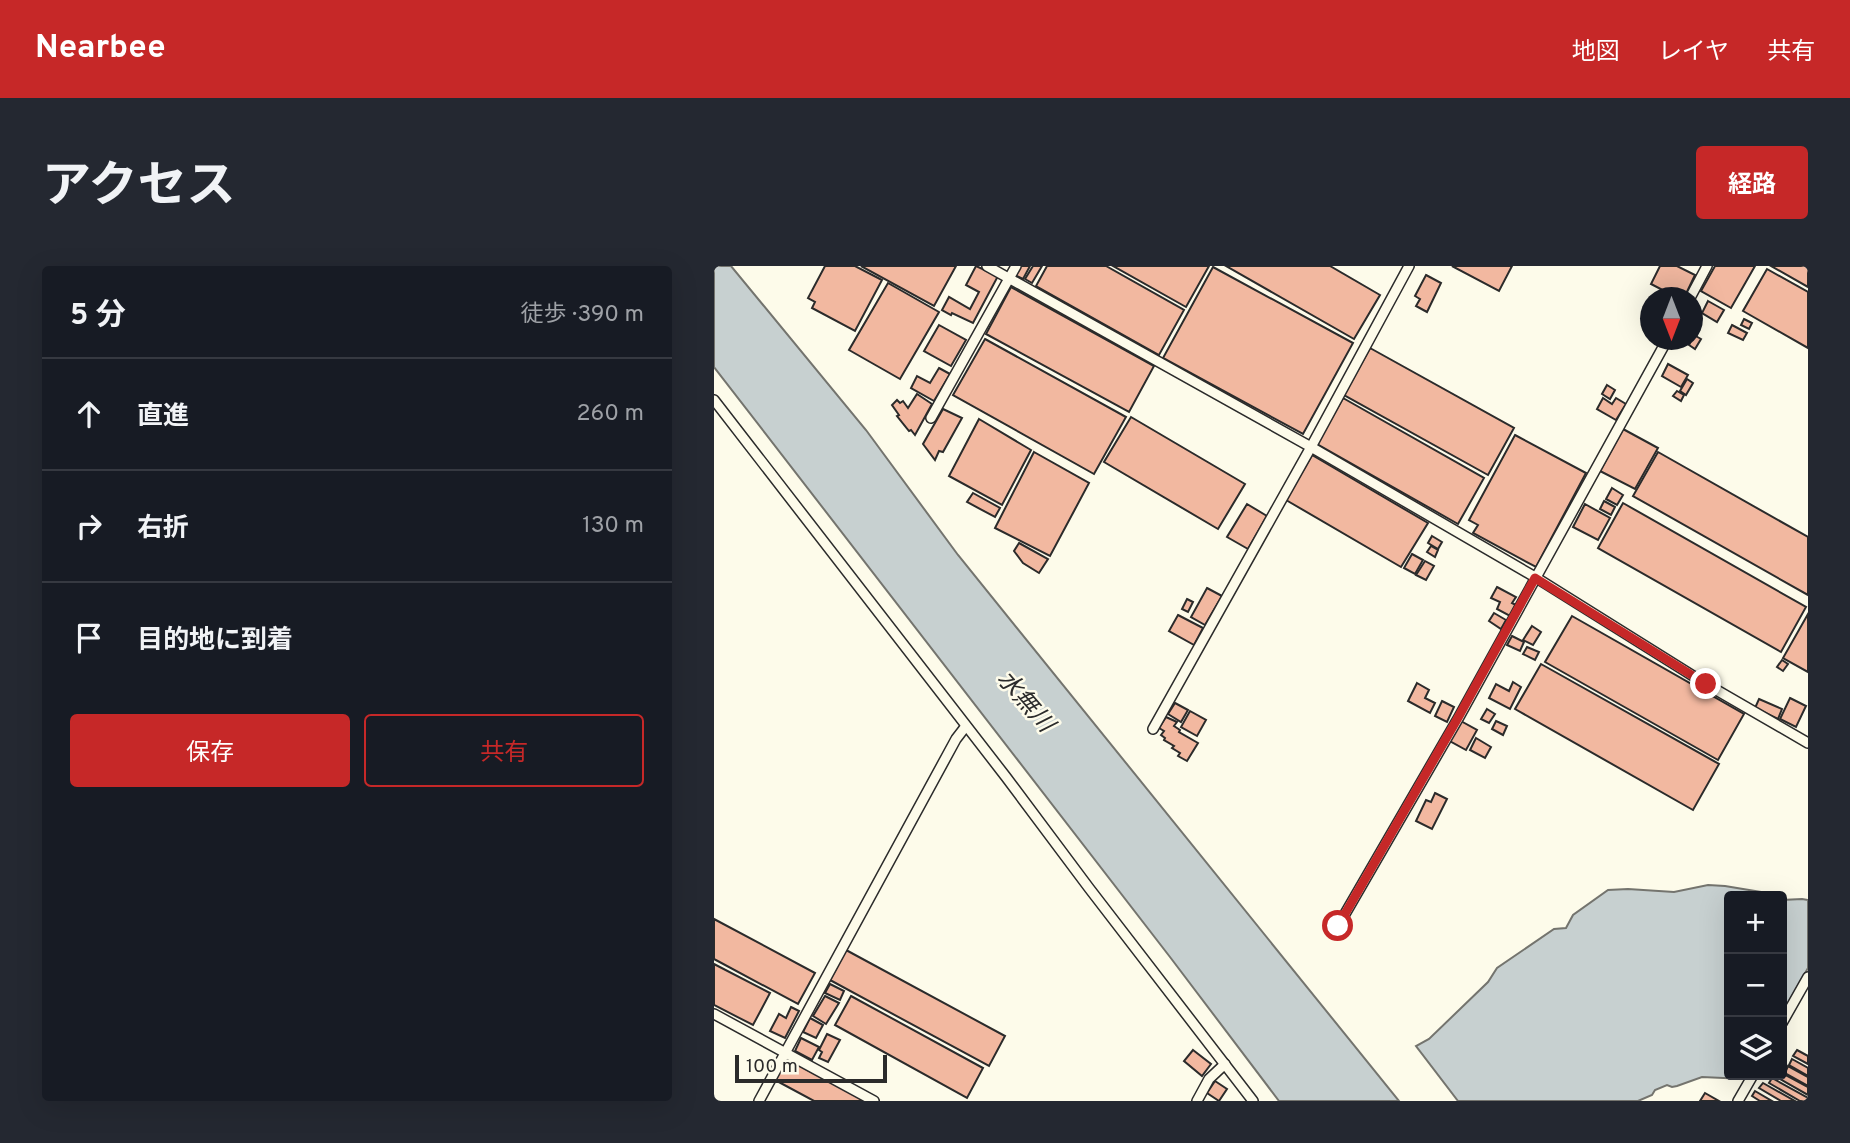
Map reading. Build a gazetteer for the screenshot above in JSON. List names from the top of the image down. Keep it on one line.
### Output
{"water":["水無川"],"scale_bar":"100 m","north":"bottom","page":{"header":"Nearbee","nav":["地図","レイヤ","共有"],"title":"アクセス","buttons":["経路",["保存","共有"]],"heading":["5 分","徒歩 · 390 m"],"list":[["直進","260 m"],["右折","130 m"],"目的地に到着"],"map_buttons":["+","−"],"scale":"100 m"}}
